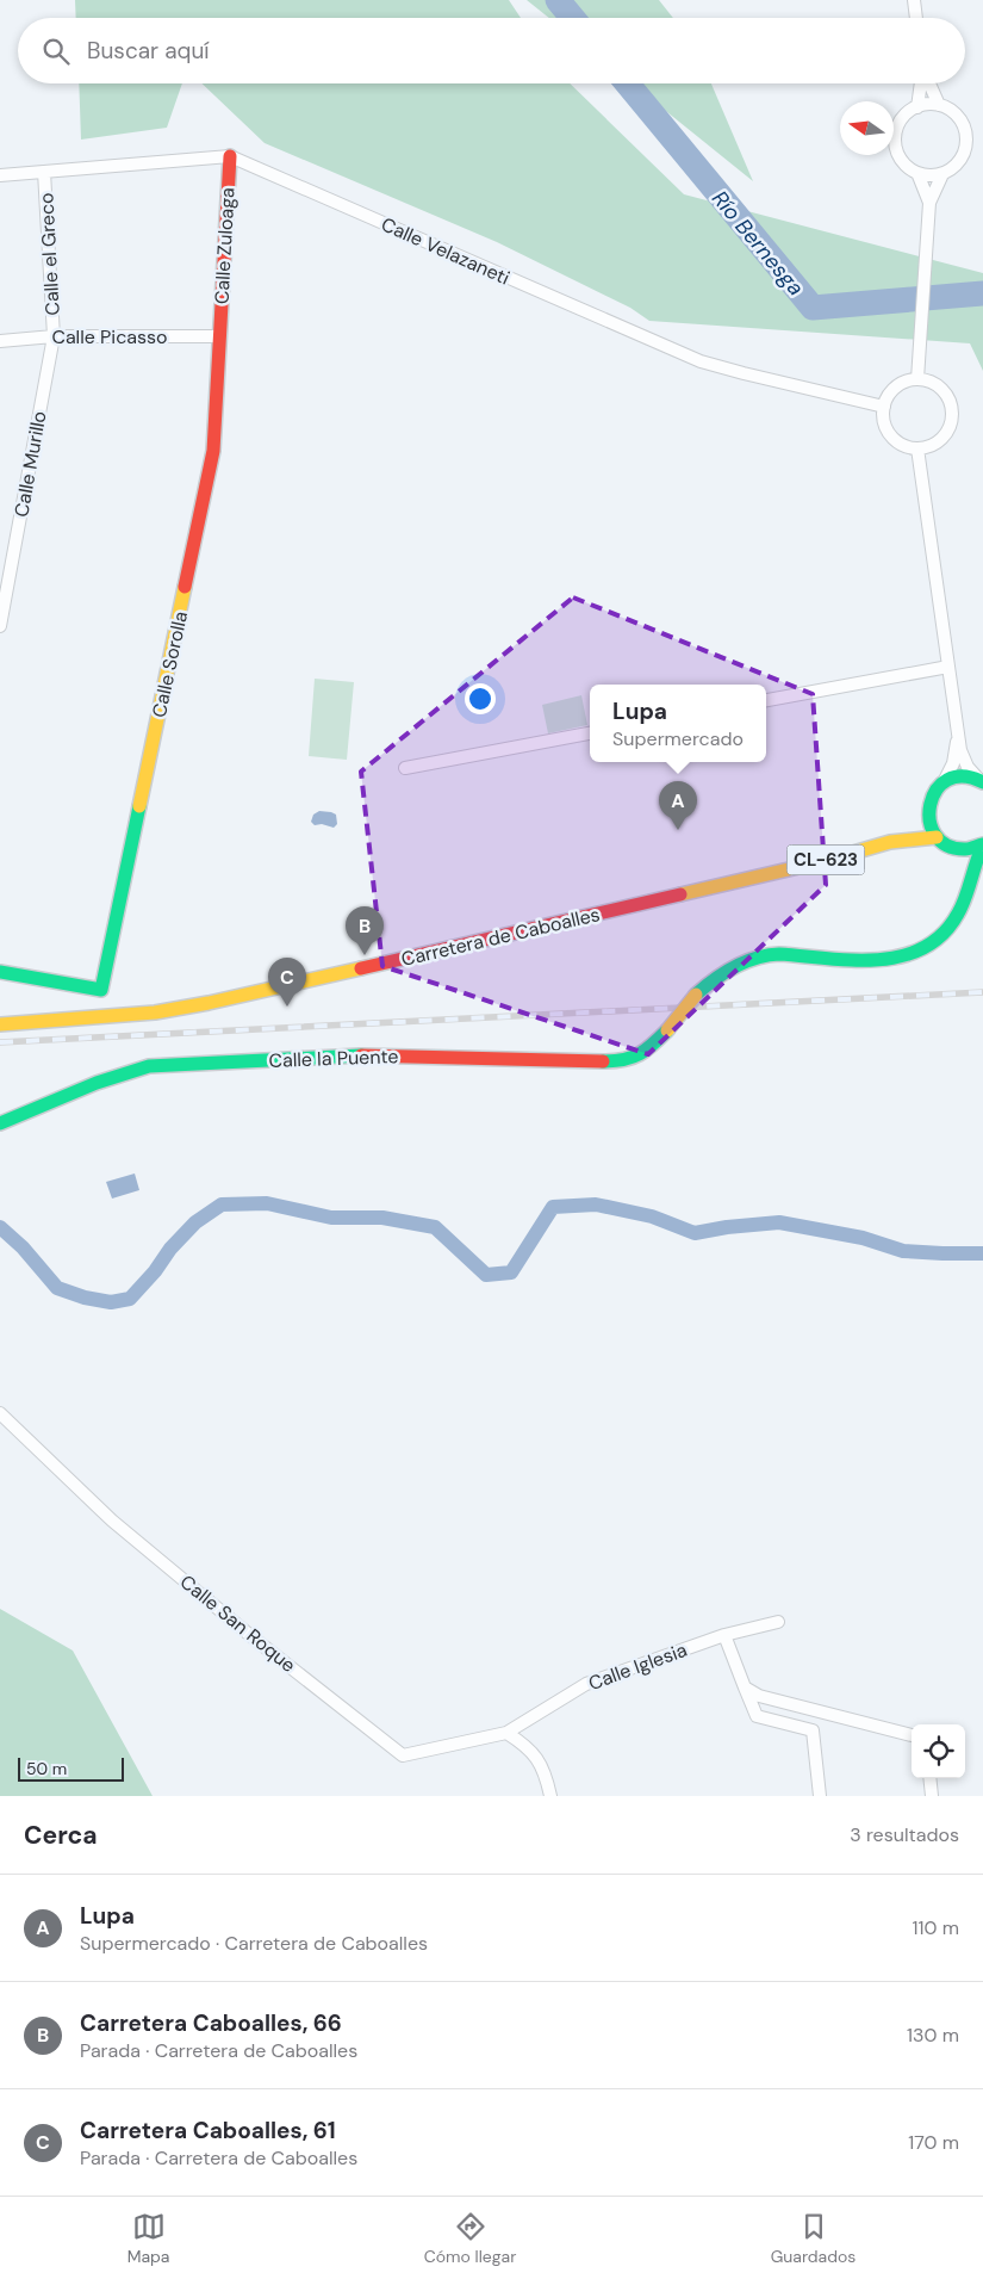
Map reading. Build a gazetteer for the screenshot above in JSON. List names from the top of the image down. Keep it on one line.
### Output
{"streets":{"street":["Calle Zuloaga","Calle Velazaneti","Calle el Greco","Calle Picasso","Calle Murillo","Calle Sorolla","CL-623","Carretera de Caboalles","Calle la Puente","Calle San Roque","Calle Iglesia"]},"crossings":[["Calle Zuloaga","Calle Velazaneti"],["Calle Zuloaga","Calle Picasso"],["Calle Zuloaga","Calle Sorolla"],["Calle Velazaneti","Calle el Greco"],["Calle el Greco","Calle Picasso"],["Calle el Greco","Calle Murillo"],["Calle Picasso","Calle Murillo"],["Calle Picasso","Calle Sorolla"],["CL-623","Carretera de Caboalles"],["Calle San Roque","Calle Iglesia"]],"water":["Río Bernesga"],"scale_bar":"50 m","north":"left","page":{"search":"Buscar aquí","popup":["Lupa","Supermercado"],"pins":["A","B","C"],"scale":"50 m","heading":["Cerca","3 resultados"],"list":[{"mark":"A","name":"Lupa","note":"Supermercado · Carretera de Caboalles","value":"110 m"},{"mark":"B","name":"Carretera Caboalles, 66","note":"Parada · Carretera de Caboalles","value":"130 m"},{"mark":"C","name":"Carretera Caboalles, 61","note":"Parada · Carretera de Caboalles","value":"170 m"}],"nav":["Mapa","Cómo llegar","Guardados"]}}
